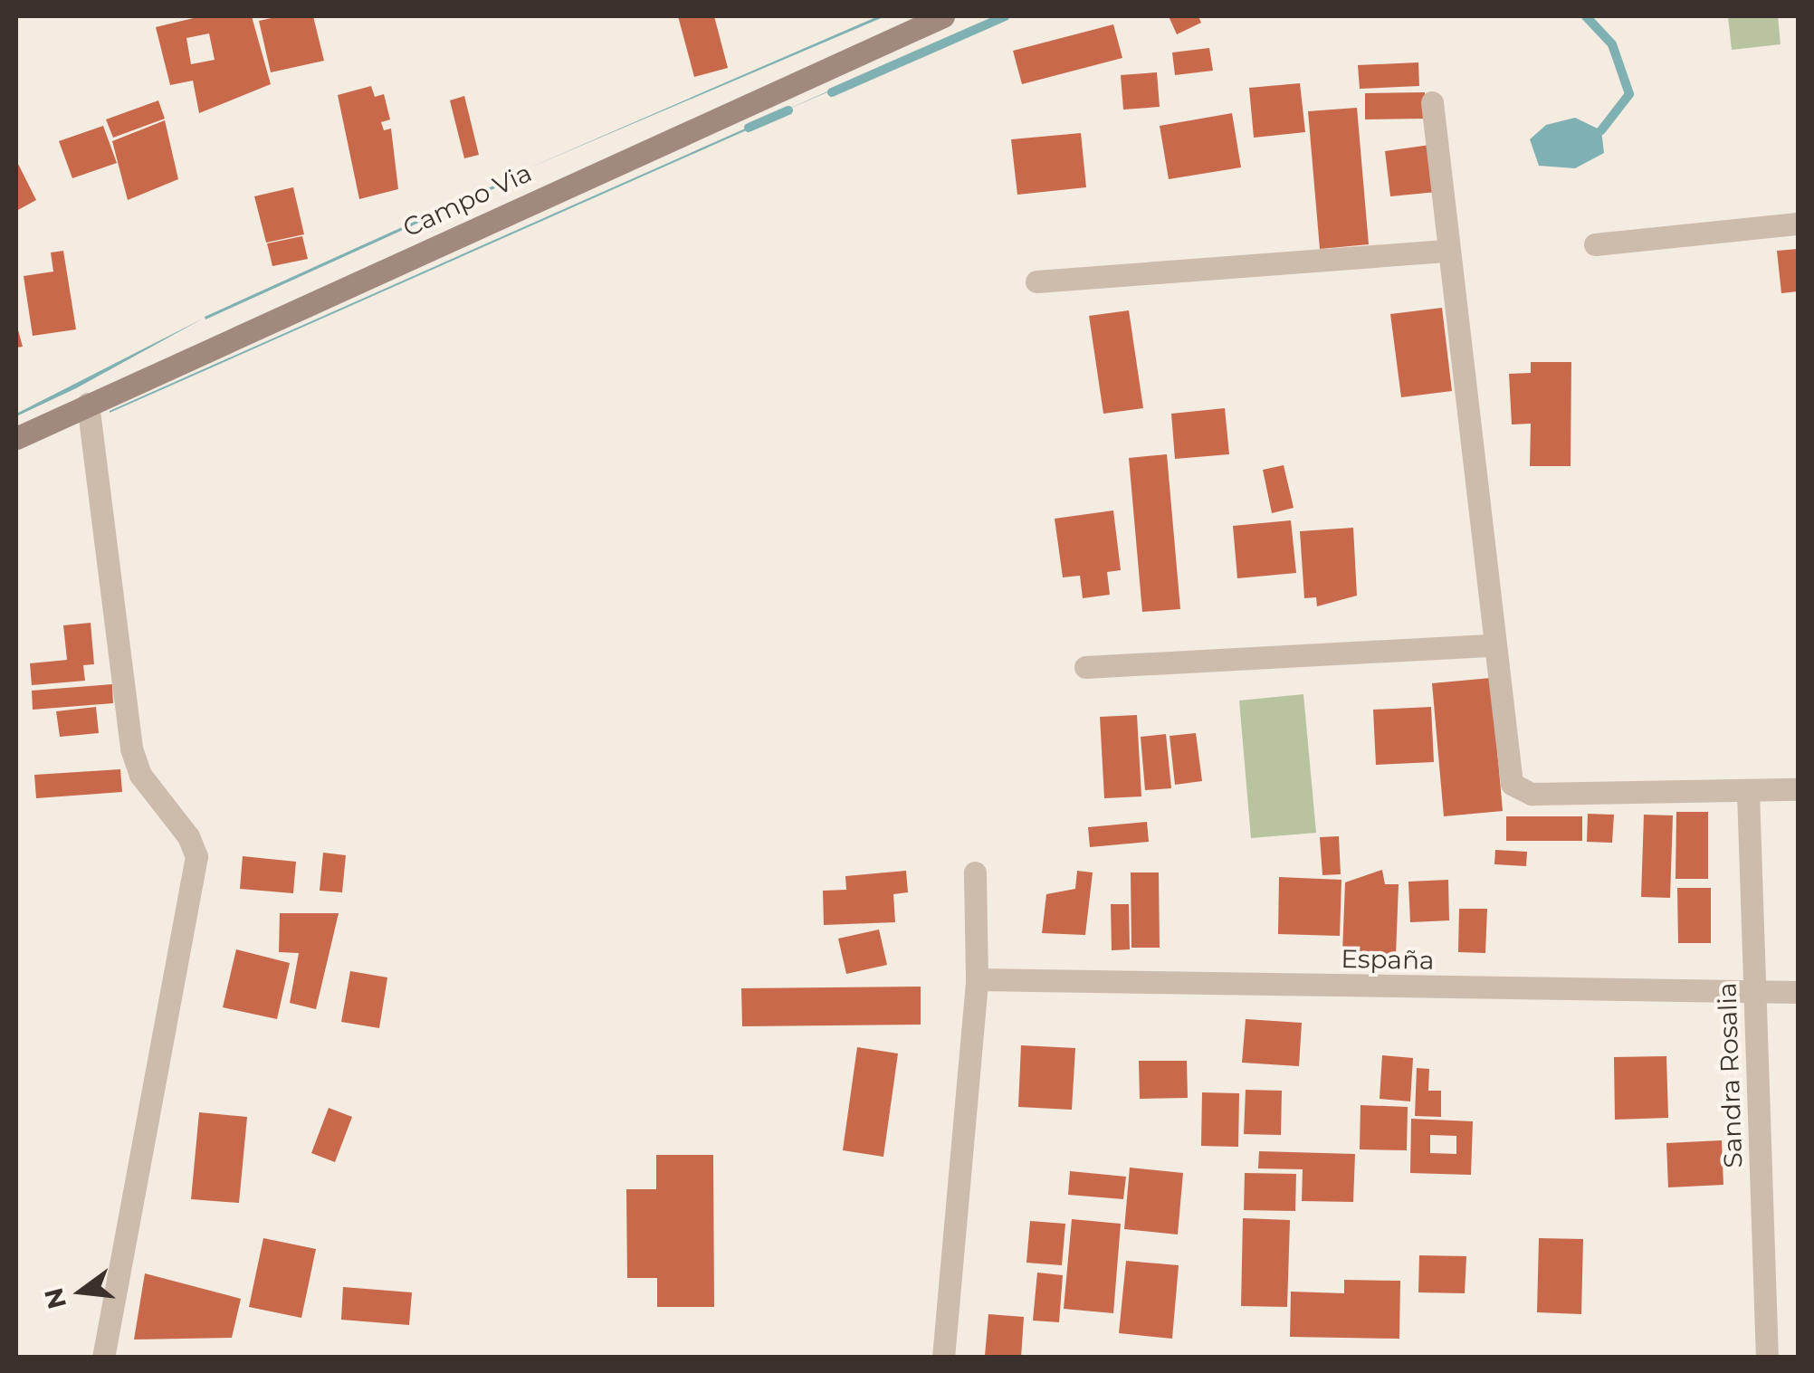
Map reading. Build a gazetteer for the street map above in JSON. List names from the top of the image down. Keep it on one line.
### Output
{"streets":{"street":["Campo Via","España","Sandra Rosalia"]},"crossings":[["España","Sandra Rosalia"]],"north":"left"}
